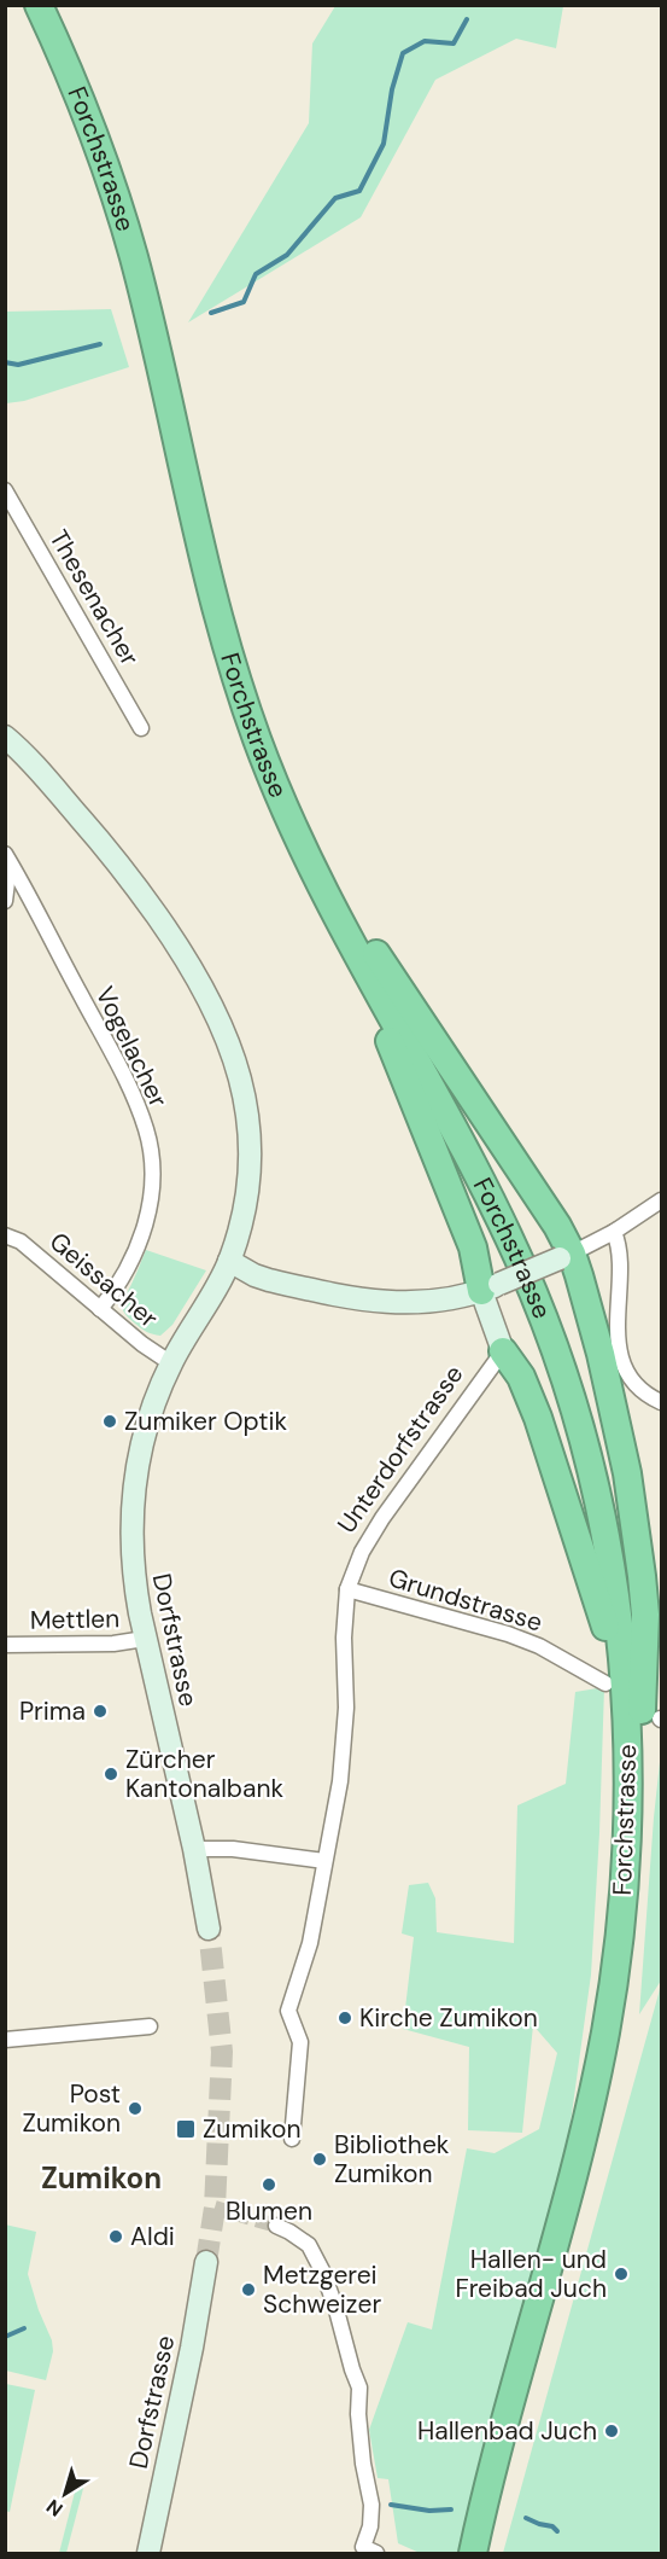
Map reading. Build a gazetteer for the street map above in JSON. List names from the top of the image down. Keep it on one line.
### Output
{"streets":{"highway":["Forchstrasse"],"street":["Thesenacher","Vogelacher","Geissacher","Unterdorfstrasse","Grundstrasse","Mettlen","Dorfstrasse"]},"crossings":[["Vogelacher","Geissacher"],["Geissacher","Dorfstrasse"],["Unterdorfstrasse","Grundstrasse"],["Mettlen","Dorfstrasse"]],"districts":["Zumikon"],"places":{"other":["Zumiker Optik","Prima","Zürcher Kantonalbank","Kirche Zumikon","Post Zumikon","Bibliothek Zumikon","Blumen","Aldi","Hallen- und Freibad Juch","Metzgerei Schweizer","Hallenbad Juch"],"transit":["Zumikon"]},"north":"bottom left"}
